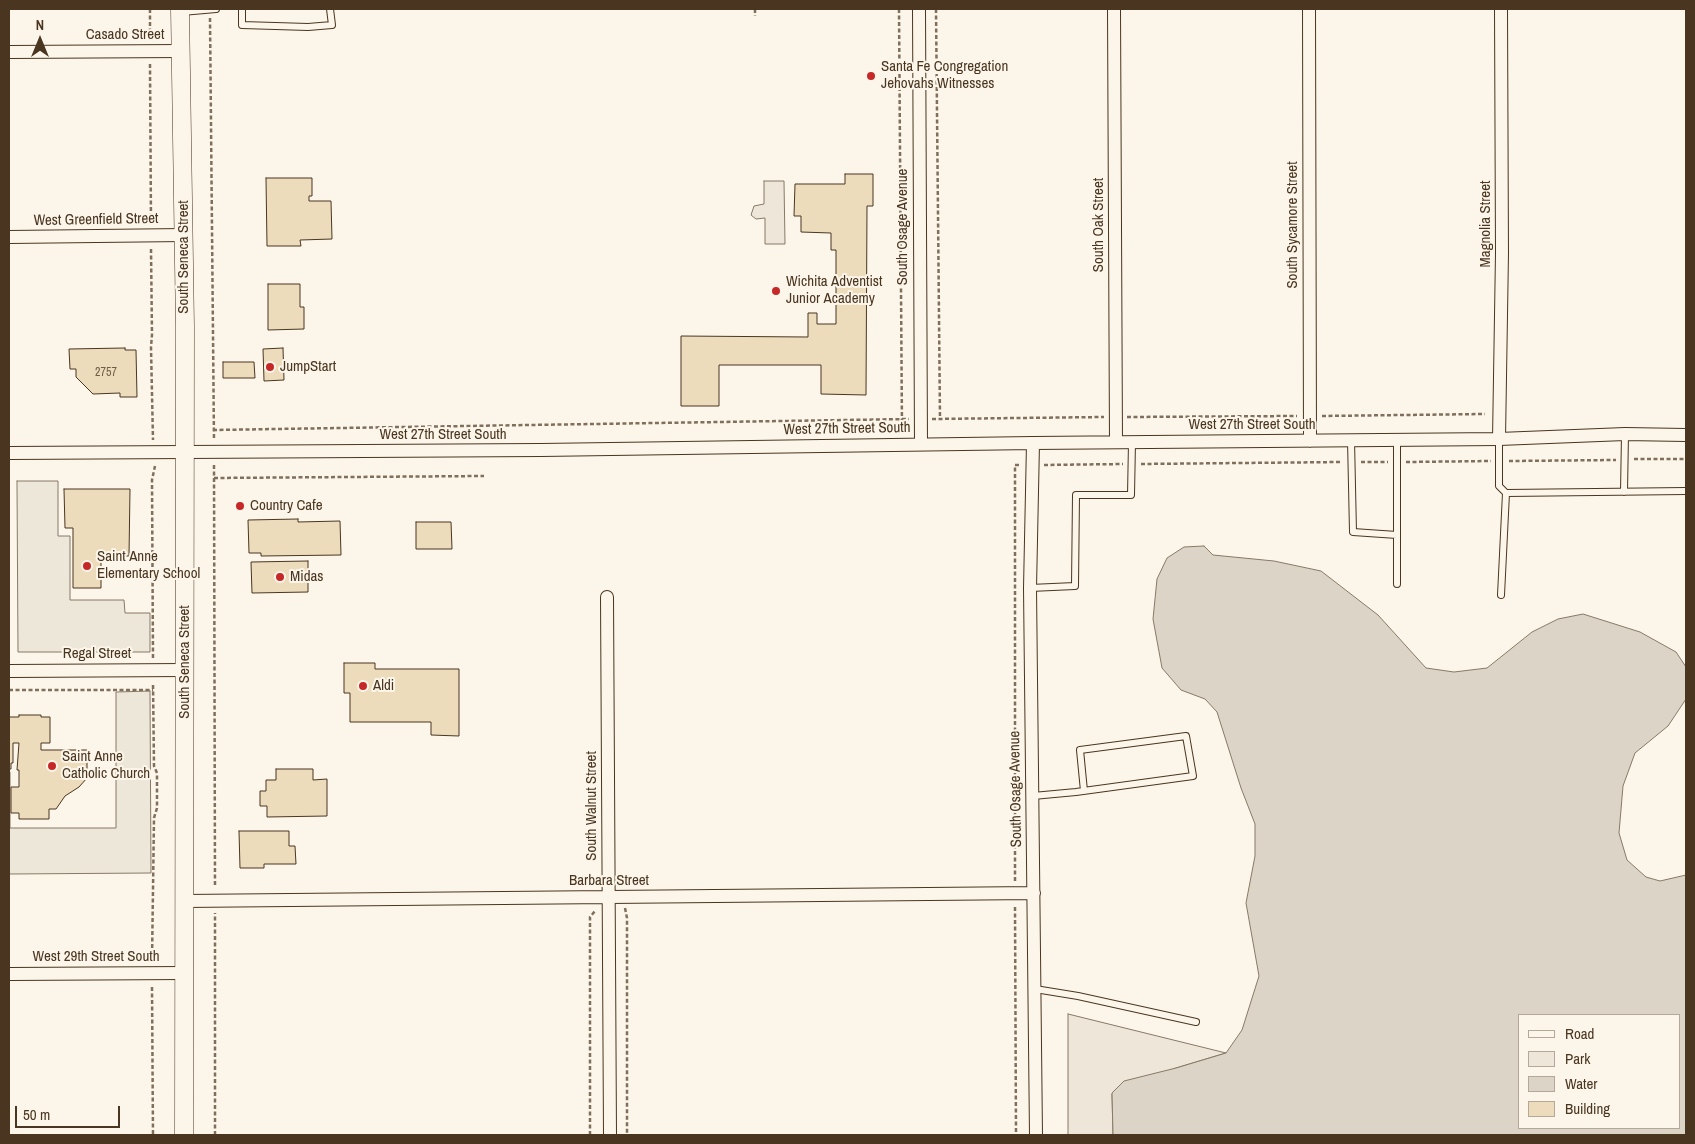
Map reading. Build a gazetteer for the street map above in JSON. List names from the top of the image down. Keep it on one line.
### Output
{"streets":{"street":["Casado Street","West Greenfield Street","Magnolia Street","South Oak Street","South Sycamore Street","South Osage Avenue","South Seneca Street","West 27th Street South","Regal Street","South Walnut Street","Barbara Street","West 29th Street South"]},"crossings":[["Casado Street","South Seneca Street"],["West Greenfield Street","South Seneca Street"],["Magnolia Street","West 27th Street South"],["South Oak Street","West 27th Street South"],["South Sycamore Street","West 27th Street South"],["South Osage Avenue","West 27th Street South"],["South Osage Avenue","Barbara Street"],["South Seneca Street","West 27th Street South"],["South Seneca Street","Regal Street"],["South Seneca Street","Barbara Street"],["South Seneca Street","West 29th Street South"],["South Walnut Street","Barbara Street"]],"places":["Santa Fe Congregation Jehovahs Witnesses","Wichita Adventist Junior Academy","JumpStart","Country Cafe","Saint Anne Elementary School","Midas","Aldi","Saint Anne Catholic Church"],"house_numbers":["2757"],"legend":["Road","Park","Water","Building"],"scale_bar":"50 m","north":"top"}
